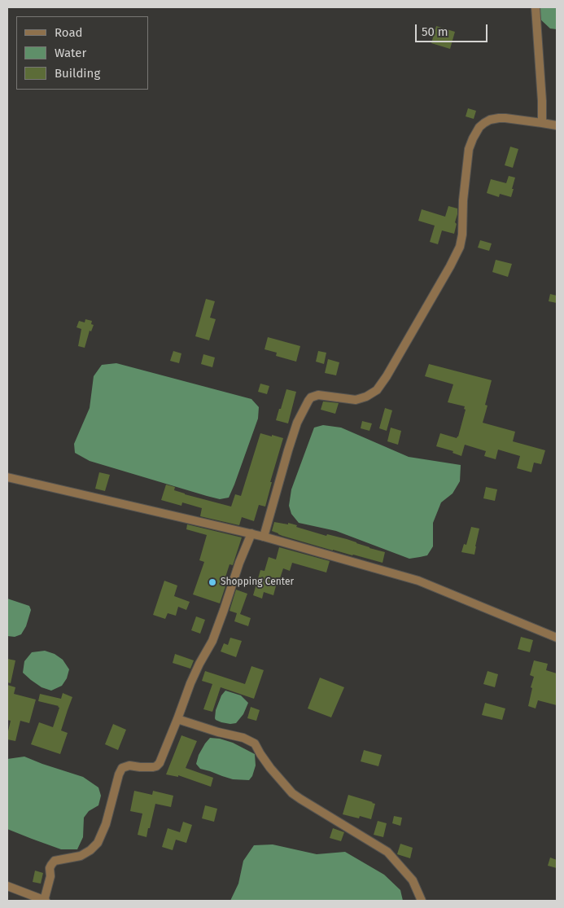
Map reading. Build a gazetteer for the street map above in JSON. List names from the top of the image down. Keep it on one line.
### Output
{"places":["Shopping Center"],"legend":["Road","Water","Building"],"scale_bar":"50 m"}
